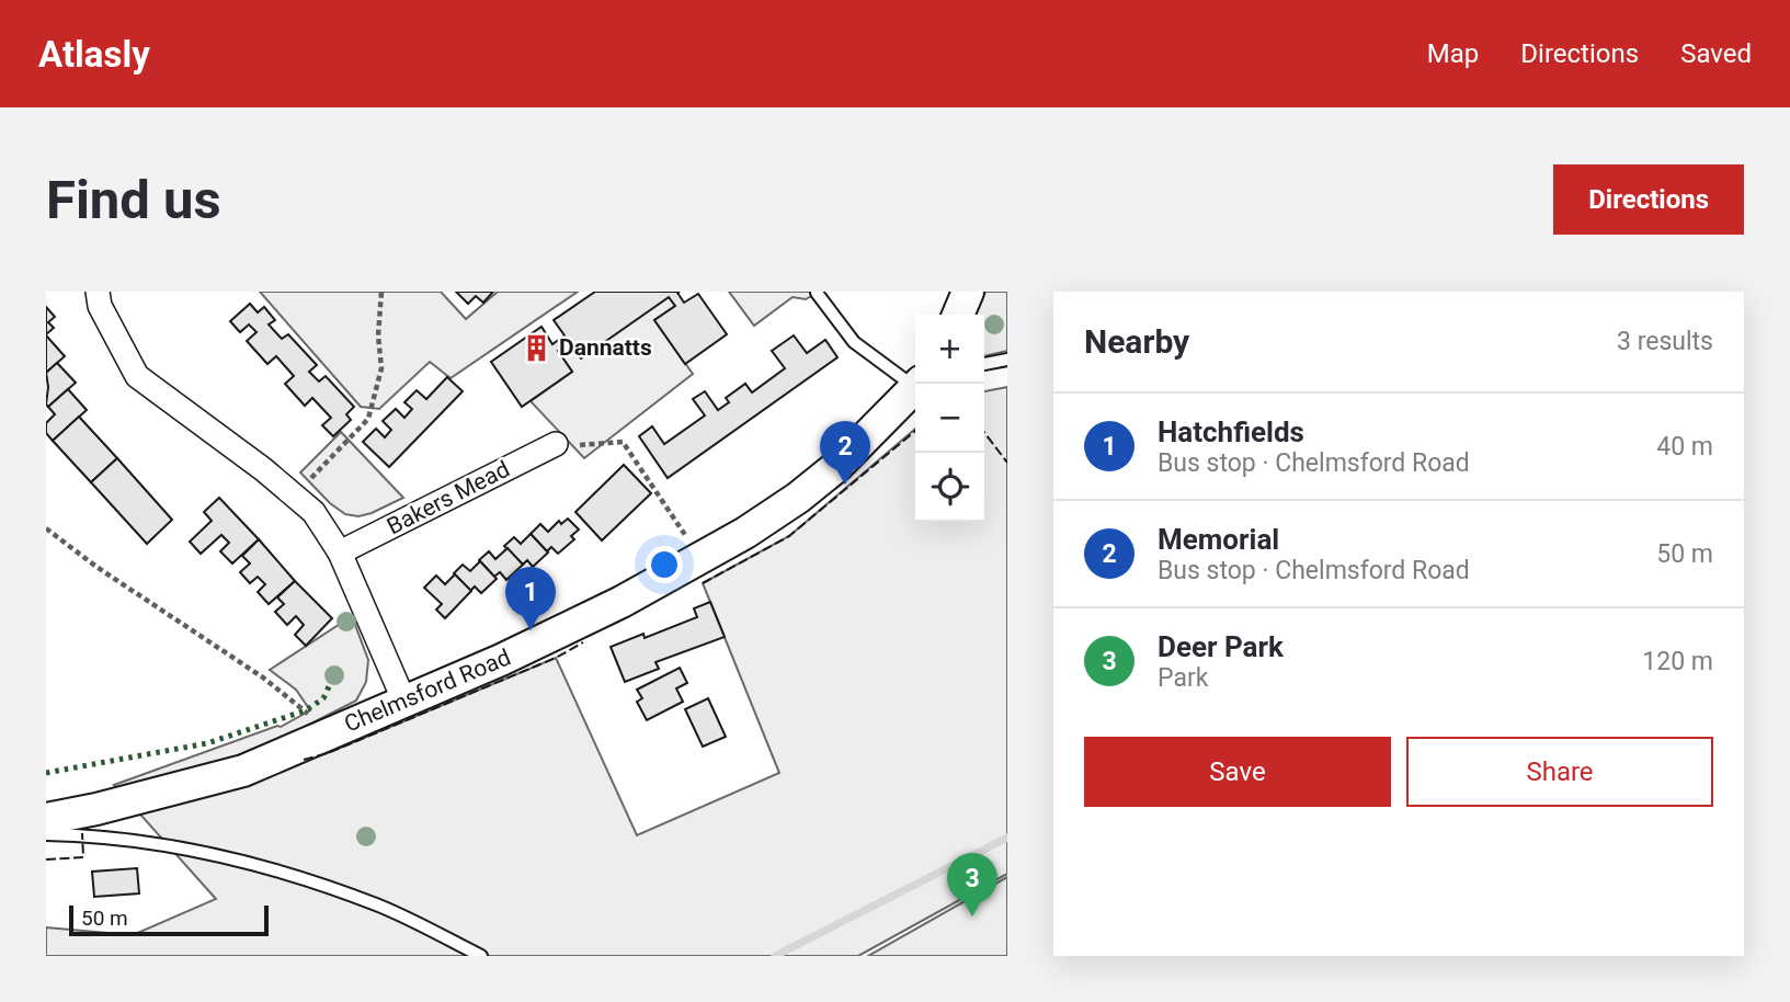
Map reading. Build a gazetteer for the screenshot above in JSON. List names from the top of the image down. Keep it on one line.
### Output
{"streets":{"street":["Bakers Mead","Chelmsford Road"]},"places":{"building":["Dannatts"]},"scale_bar":"50 m","page":{"header":"Atlasly","nav":["Map","Directions","Saved"],"buttons":["Directions",["Save","Share"]],"title":"Find us","heading":["Nearby","3 results"],"map_buttons":["+","−"],"list":[{"mark":"1","name":"Hatchfields","note":"Bus stop · Chelmsford Road","value":"40 m"},{"mark":"2","name":"Memorial","note":"Bus stop · Chelmsford Road","value":"50 m"},{"mark":"3","name":"Deer Park","note":"Park","value":"120 m"}],"pins":["2","1","3"],"scale":"50 m"}}
